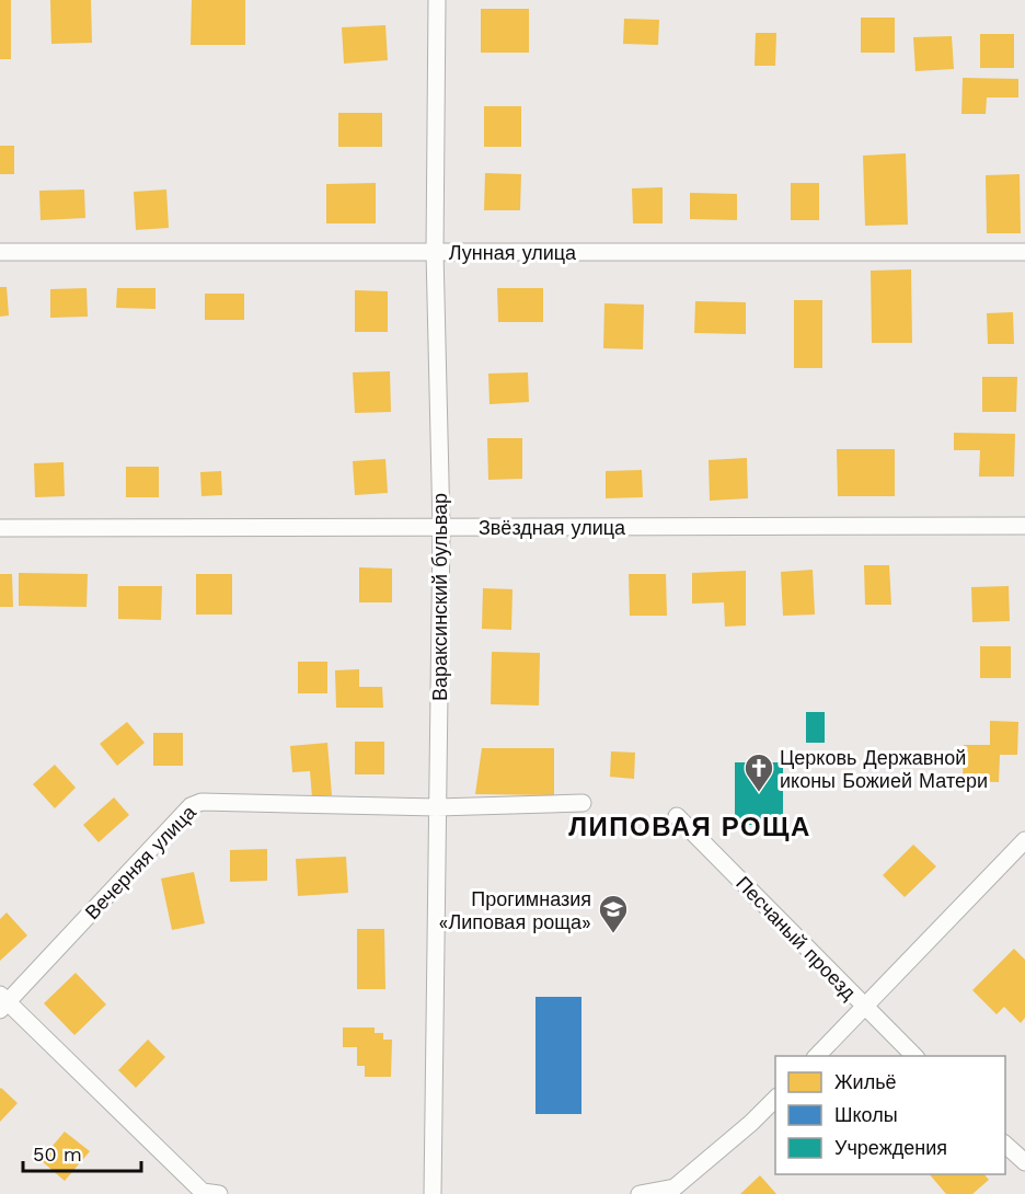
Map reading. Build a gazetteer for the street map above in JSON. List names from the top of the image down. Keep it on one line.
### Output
{"streets":{"street":["Лунная улица","Звёздная улица","Вараксинский бульвар","Вечерняя улица","Песчаный проезд"]},"crossings":[["Лунная улица","Вараксинский бульвар"],["Звёздная улица","Вараксинский бульвар"],["Вараксинский бульвар","Вечерняя улица"]],"districts":["ЛИПОВАЯ РОЩА"],"places":{"church":["Церковь Державной иконы Божией Матери"],"school or university":["Прогимназия «Липовая роща»"]},"legend":["Жильё","Школы","Учреждения"],"scale_bar":"50 m"}
